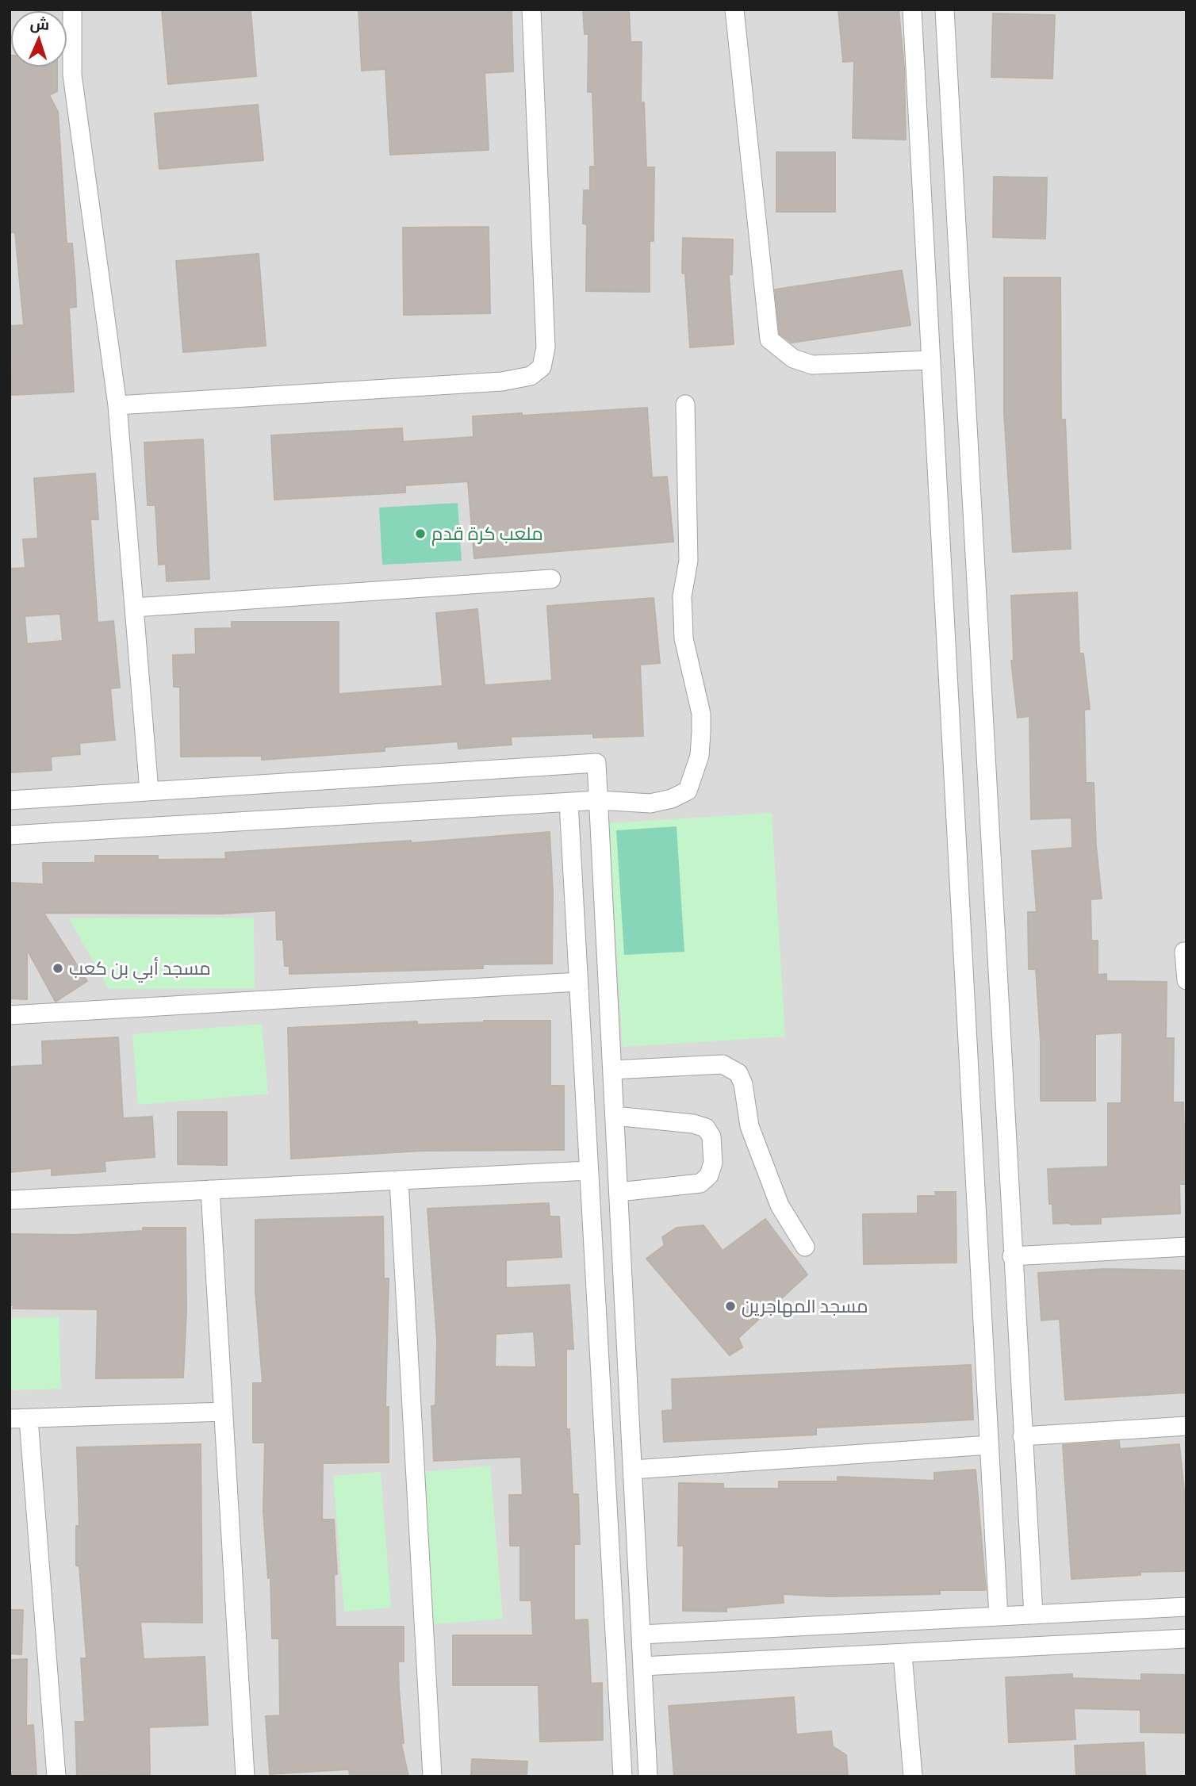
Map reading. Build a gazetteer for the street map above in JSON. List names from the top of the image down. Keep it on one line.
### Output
{"places":["ملعب كرة قدم","مسجد أبي بن كعب","مسجد المهاجرين"],"north":"top"}
